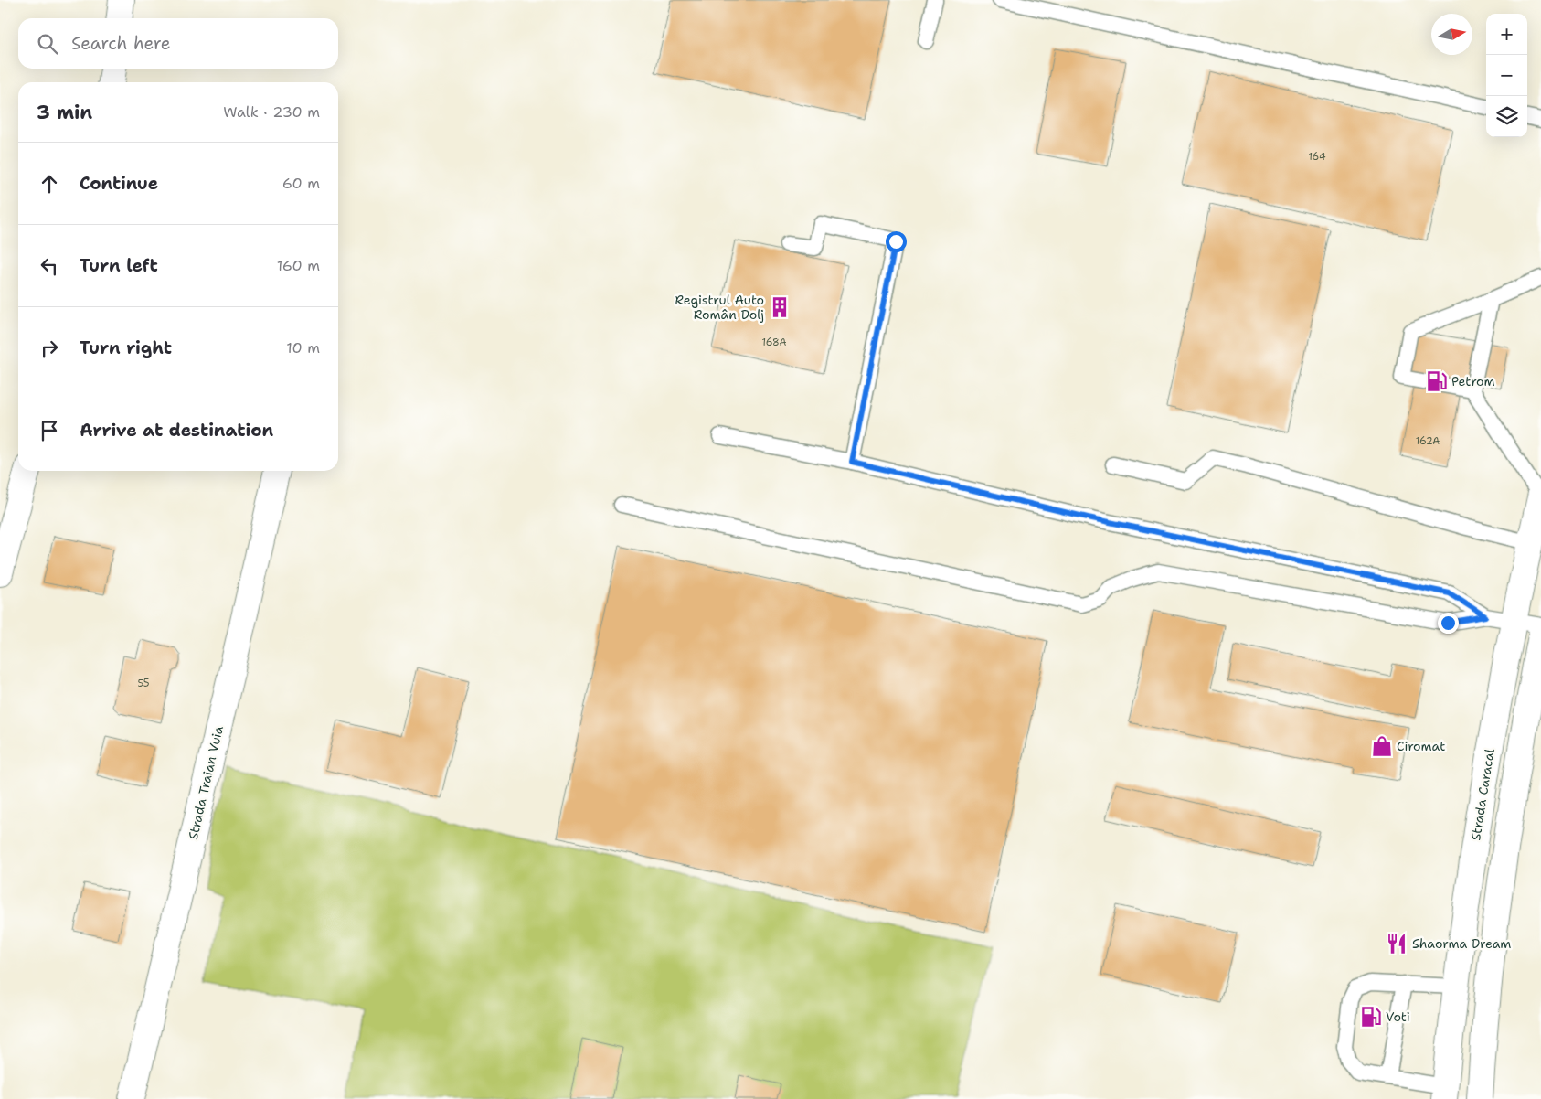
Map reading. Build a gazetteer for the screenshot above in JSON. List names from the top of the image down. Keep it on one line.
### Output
{"streets":{"main road":["Strada Traian Vuia","Strada Caracal"]},"places":{"building":["Registrul Auto Român Dolj"],"fuel station":["Petrom","Voti"],"shop":["Ciromat"],"restaurant":["Shaorma Dream"]},"house_numbers":["164","168A","162A","55"],"north":"right","page":{"map_buttons":["+","−"],"search":"Search here","heading":["3 min","Walk · 230 m"],"list":[["Continue","60 m"],["Turn left","160 m"],["Turn right","10 m"],"Arrive at destination"]}}
